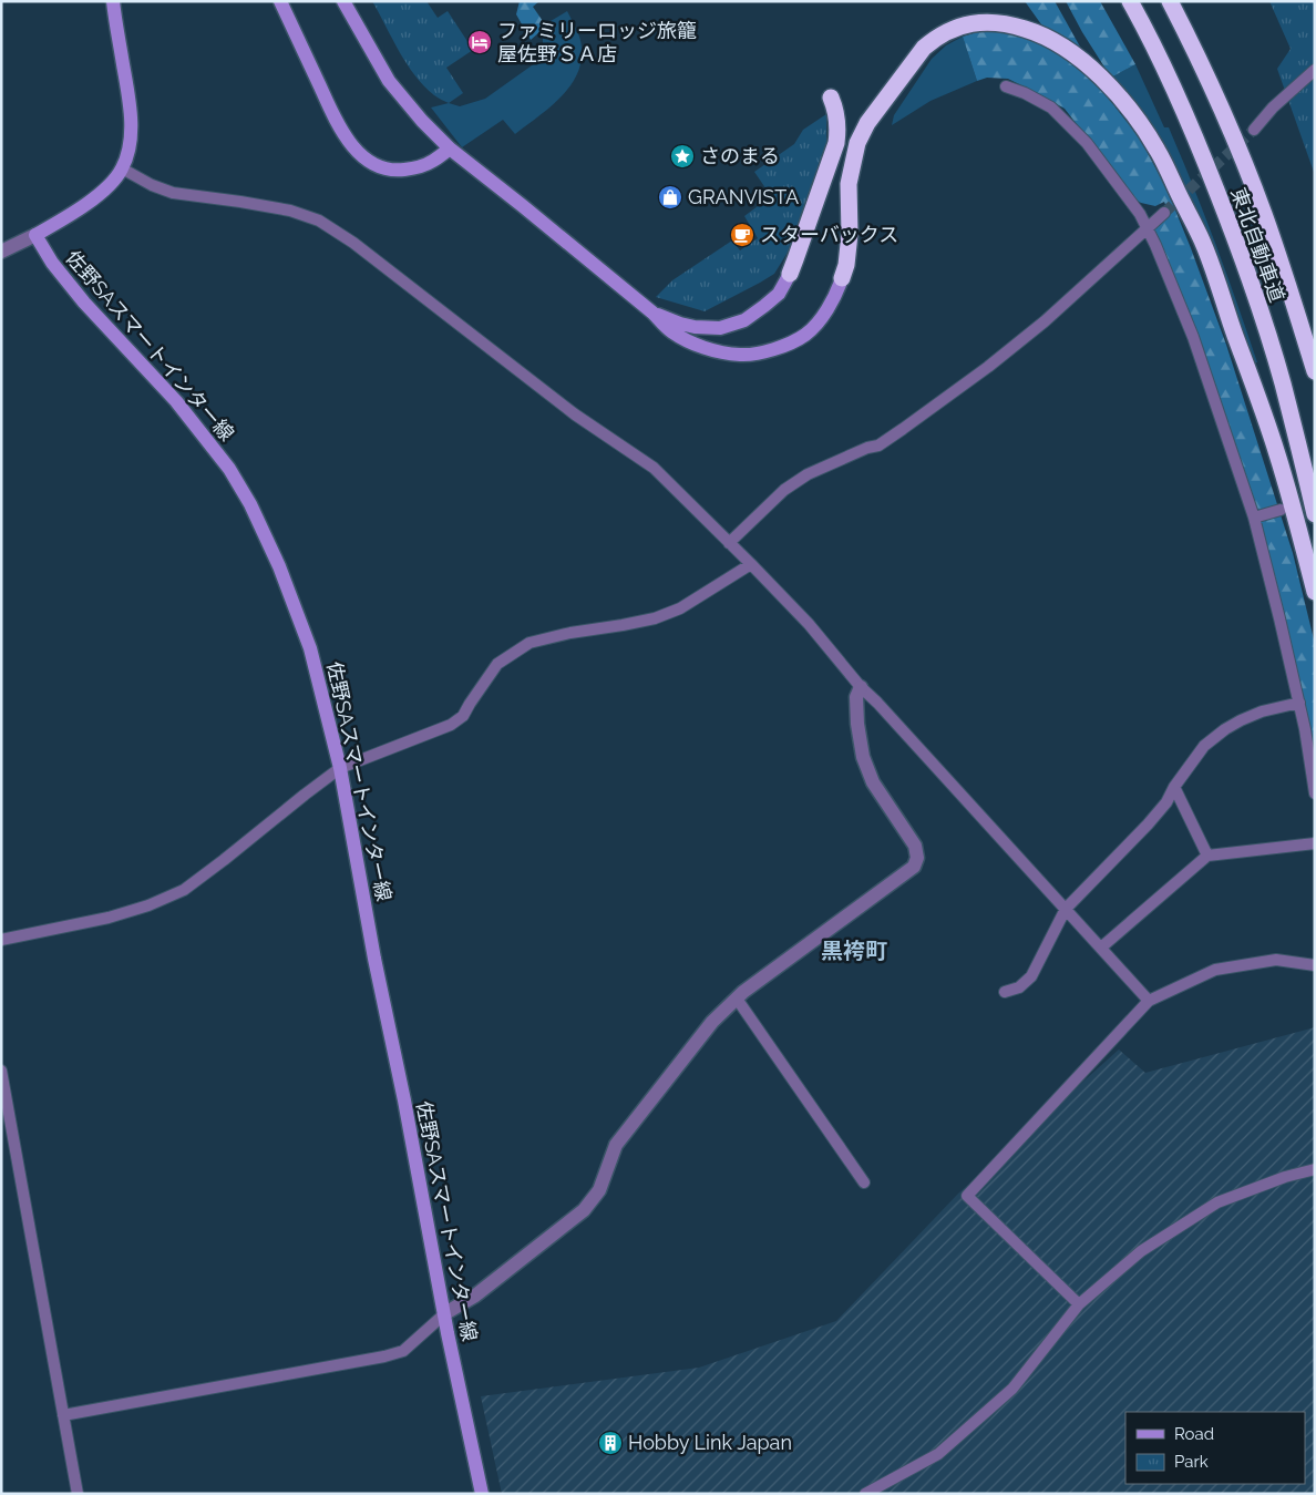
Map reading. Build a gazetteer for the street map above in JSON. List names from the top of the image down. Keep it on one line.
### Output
{"streets":{"highway":["東北自動車道"],"main road":["佐野SAスマートインター線"]},"districts":["黒袴町"],"places":{"hotel":["ファミリーロッジ旅籠 屋佐野ＳＡ店"],"place":["さのまる"],"shop":["GRANVISTA"],"cafe":["スターバックス"],"building":["Hobby Link Japan"]},"legend":["Road","Park"]}
